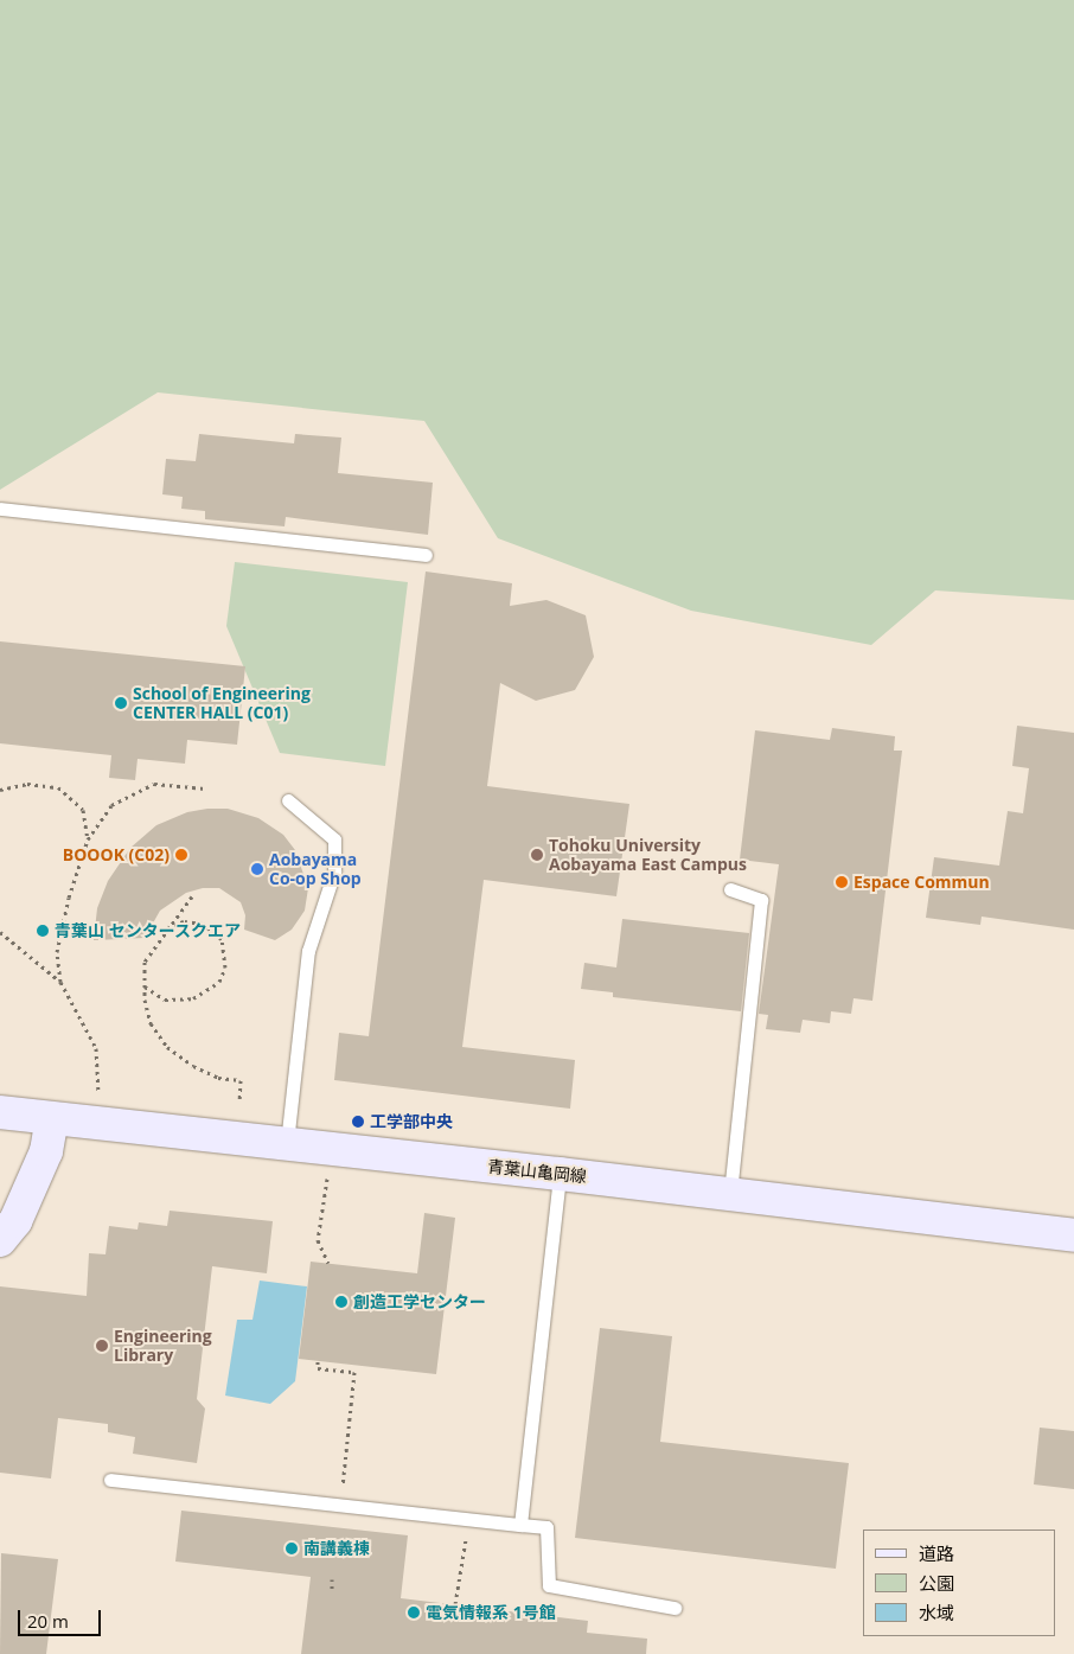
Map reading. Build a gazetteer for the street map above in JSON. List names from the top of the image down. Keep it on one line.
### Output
{"streets":{"street":["青葉山亀岡線"]},"places":["School of Engineering CENTER HALL (C01)","BOOOK (C02)","Tohoku University Aobayama East Campus","Aobayama Co-op Shop","Espace Commun","青葉山 センタースクエア","工学部中央","創造工学センター","Engineering Library","南講義棟","電気情報系 1号館"],"legend":["道路","公園","水域"],"scale_bar":"20 m"}
